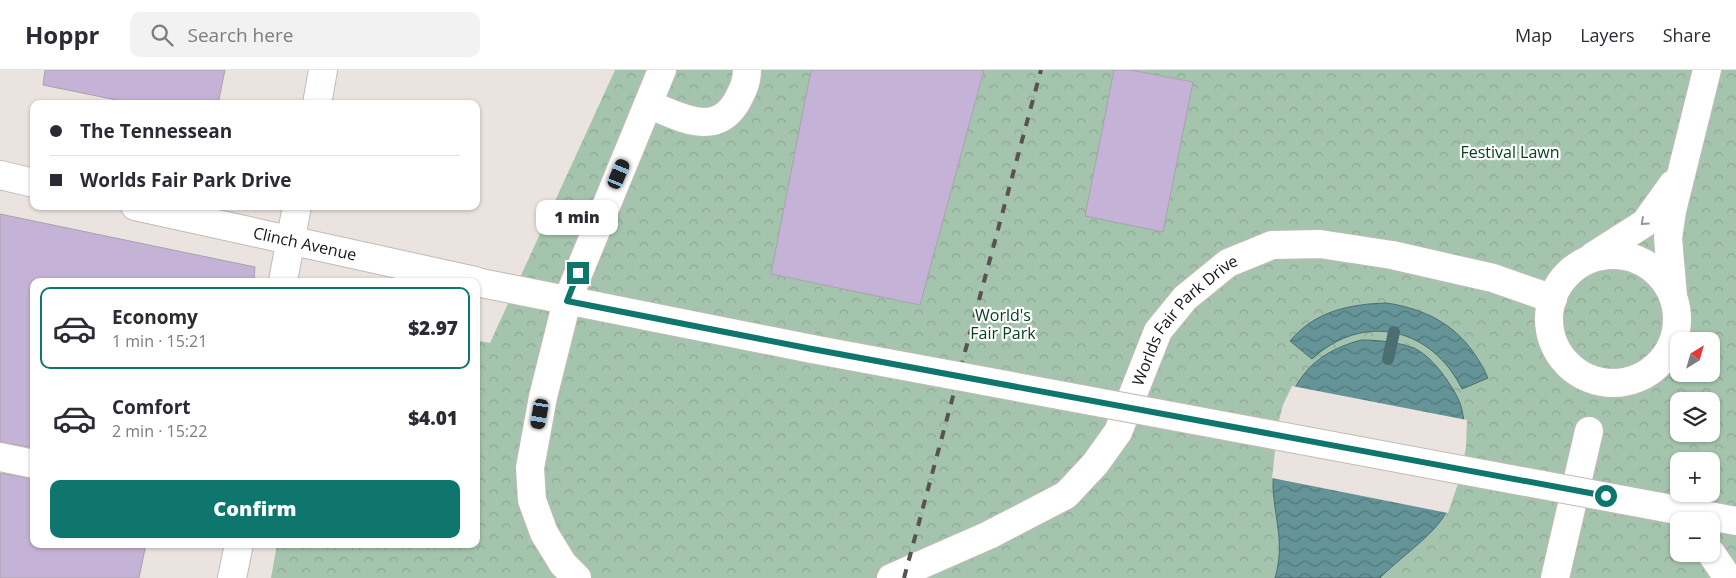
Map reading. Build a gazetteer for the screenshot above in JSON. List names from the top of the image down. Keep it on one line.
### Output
{"streets":{"street":["Clinch Avenue","Worlds Fair Park Drive"]},"parks":["Festival Lawn","World's Fair Park"],"north":"top right","page":{"header":"Hoppr","search":"Search here","nav":["Map","Layers","Share"],"banner":["The Tennessean","Worlds Fair Park Drive"],"bubble":"1 min","list":[{"name":"Economy","note":"1 min · 15:21","value":"$2.97"},{"name":"Comfort","note":"2 min · 15:22","value":"$4.01"}],"map_buttons":["+","−"],"buttons":"Confirm"}}
